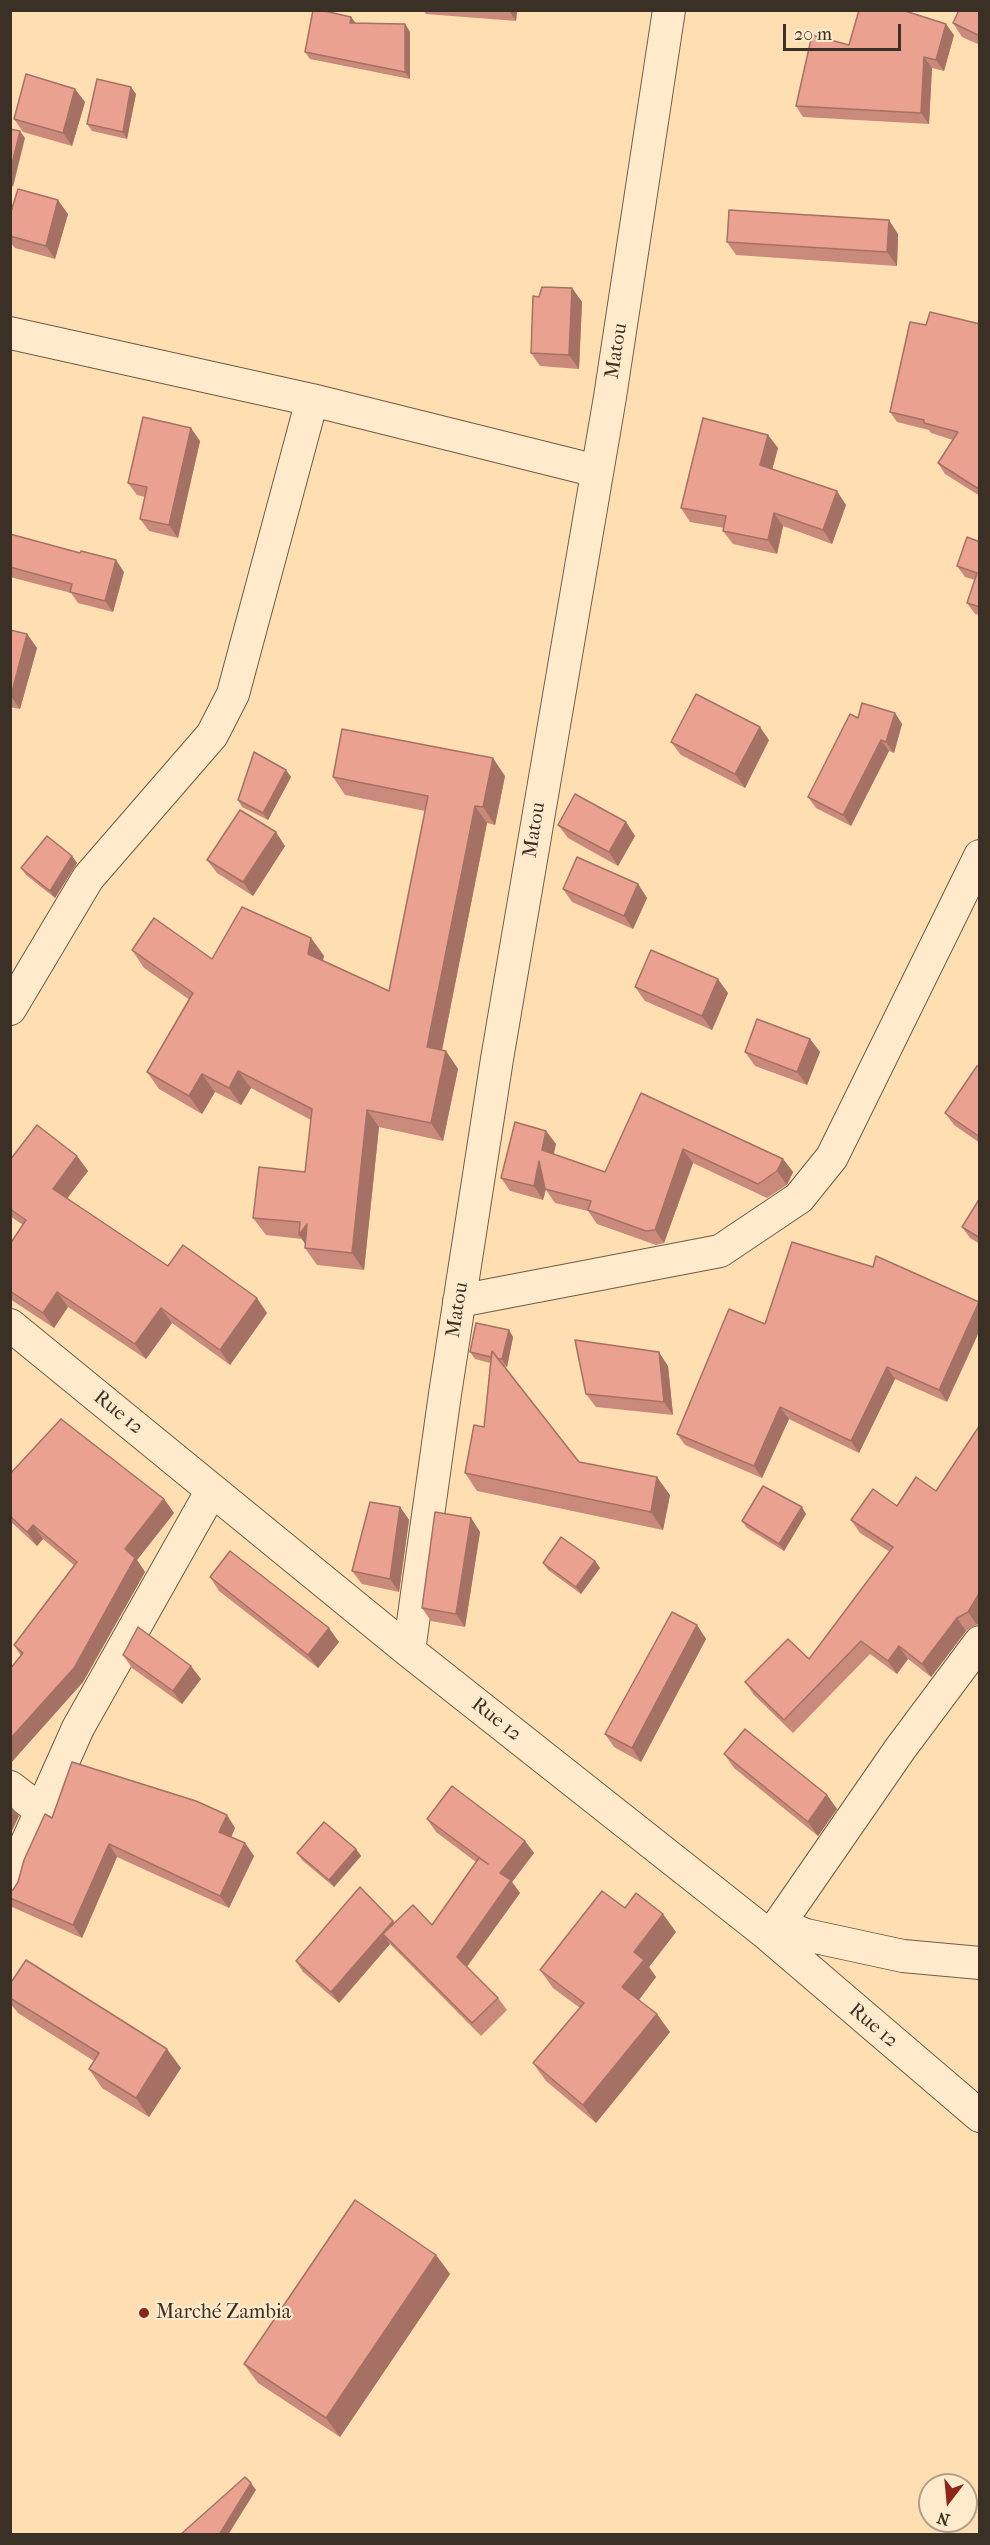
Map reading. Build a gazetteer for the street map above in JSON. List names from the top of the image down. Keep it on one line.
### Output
{"streets":{"street":["Matou","Rue 12"]},"crossings":[["Matou","Rue 12"]],"places":["Marché Zambia"],"scale_bar":"20 m","north":"bottom"}
